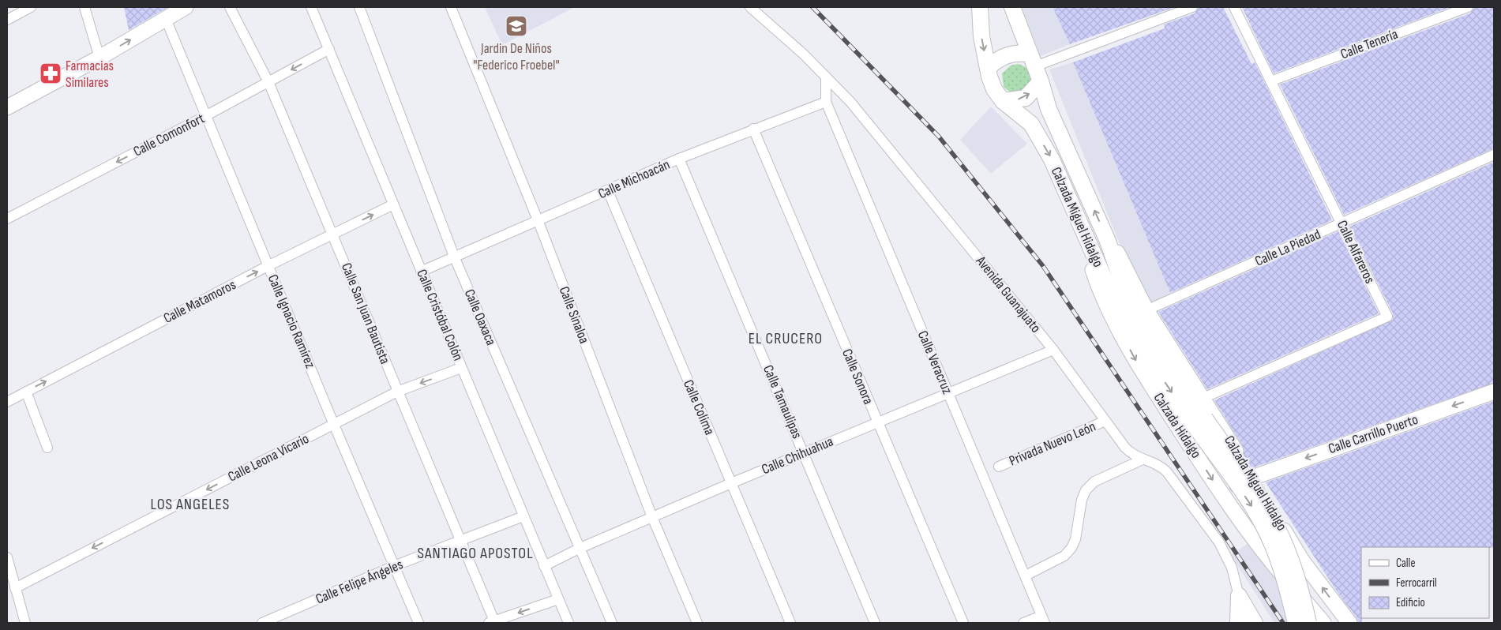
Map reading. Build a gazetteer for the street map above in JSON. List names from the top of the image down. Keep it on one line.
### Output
{"streets":{"main road":["Calzada Miguel Hidalgo"],"street":["Calle Tenería","Calle Comonfort","Calle Michoacán","Calle La Piedad","Calle Alfareros","Avenida Guanajuato","Calle Matamoros","Calle San Juan Bautista","Calle Cristóbal Colón","Calle Sinaloa","Calle Oaxaca","Calle Ignacio Ramírez","Calle Veracruz","Calle Sonora","Calle Tamaulipas","Calle Colima","Calzada Hidalgo","Calle Carrillo Puerto","Privada Nuevo León","Calle Chihuahua","Calle Leona Vicario","Calle Felipe Ángeles"]},"crossings":[["Calle Tenería","Calle Alfareros"],["Calle Comonfort","Calle San Juan Bautista"],["Calle Comonfort","Calle Cristóbal Colón"],["Calle Comonfort","Calle Ignacio Ramírez"],["Calle Michoacán","Calle Cristóbal Colón"],["Calle Michoacán","Calle Sinaloa"],["Calle Michoacán","Calle Oaxaca"],["Calle Michoacán","Calle Veracruz"],["Calle Michoacán","Calle Sonora"],["Calle Michoacán","Calle Tamaulipas"],["Calle Michoacán","Calle Colima"],["Calzada Miguel Hidalgo","Calle La Piedad"],["Calzada Miguel Hidalgo","Calle Alfareros"],["Calzada Miguel Hidalgo","Calzada Hidalgo"],["Calzada Miguel Hidalgo","Calle Carrillo Puerto"],["Calle La Piedad","Calle Alfareros"],["Avenida Guanajuato","Privada Nuevo León"],["Avenida Guanajuato","Calle Chihuahua"],["Calle Matamoros","Calle San Juan Bautista"],["Calle Matamoros","Calle Cristóbal Colón"],["Calle Matamoros","Calle Ignacio Ramírez"],["Calle San Juan Bautista","Calle Leona Vicario"],["Calle San Juan Bautista","Calle Felipe Ángeles"],["Calle Cristóbal Colón","Calle Chihuahua"],["Calle Cristóbal Colón","Calle Leona Vicario"],["Calle Cristóbal Colón","Calle Felipe Ángeles"],["Calle Sinaloa","Calle Chihuahua"],["Calle Oaxaca","Calle Chihuahua"],["Calle Ignacio Ramírez","Calle Leona Vicario"],["Calle Ignacio Ramírez","Calle Felipe Ángeles"],["Calle Veracruz","Calle Chihuahua"],["Calle Sonora","Calle Chihuahua"],["Calle Tamaulipas","Calle Chihuahua"],["Calle Colima","Calle Chihuahua"],["Calzada Hidalgo","Calle Carrillo Puerto"]],"one_way":["Calle Comonfort","Calle Matamoros","Calzada Hidalgo","Calle Carrillo Puerto","Calle Leona Vicario"],"districts":["EL CRUCERO","LOS ANGELES","SANTIAGO APOSTOL"],"places":{"school or university":["Jardin De Niños \"Federico Froebel\""],"pharmacy":["Farmacias Similares"]},"legend":["Calle","Ferrocarril","Edificio"]}
